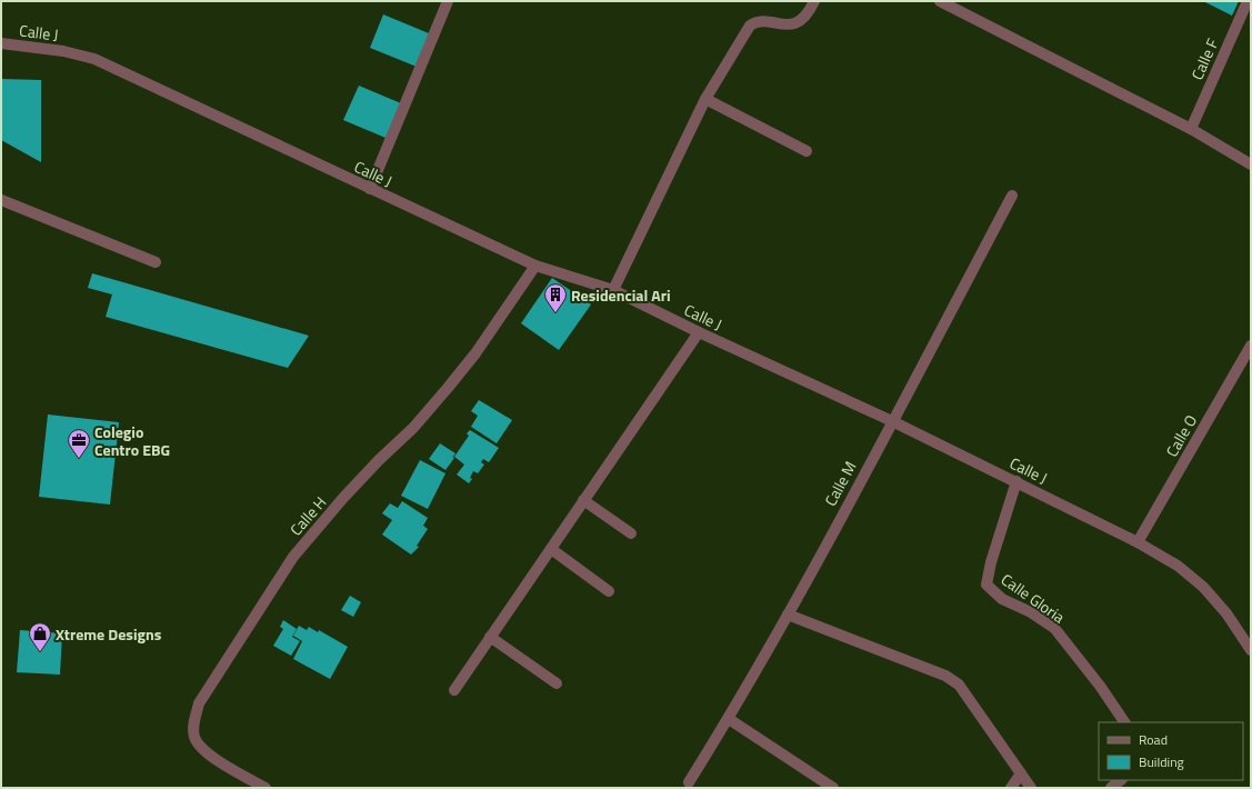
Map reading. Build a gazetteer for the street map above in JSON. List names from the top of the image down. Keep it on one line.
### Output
{"streets":{"street":["Calle J","Calle F","Calle O","Calle M","Calle H","Calle Gloria"]},"crossings":[["Calle J","Calle O"],["Calle J","Calle M"],["Calle J","Calle H"],["Calle J","Calle Gloria"]],"places":{"building":["Residencial Ari"],"office":["Colegio Centro EBG"],"shop":["Xtreme Designs"]},"legend":["Road","Building"]}
